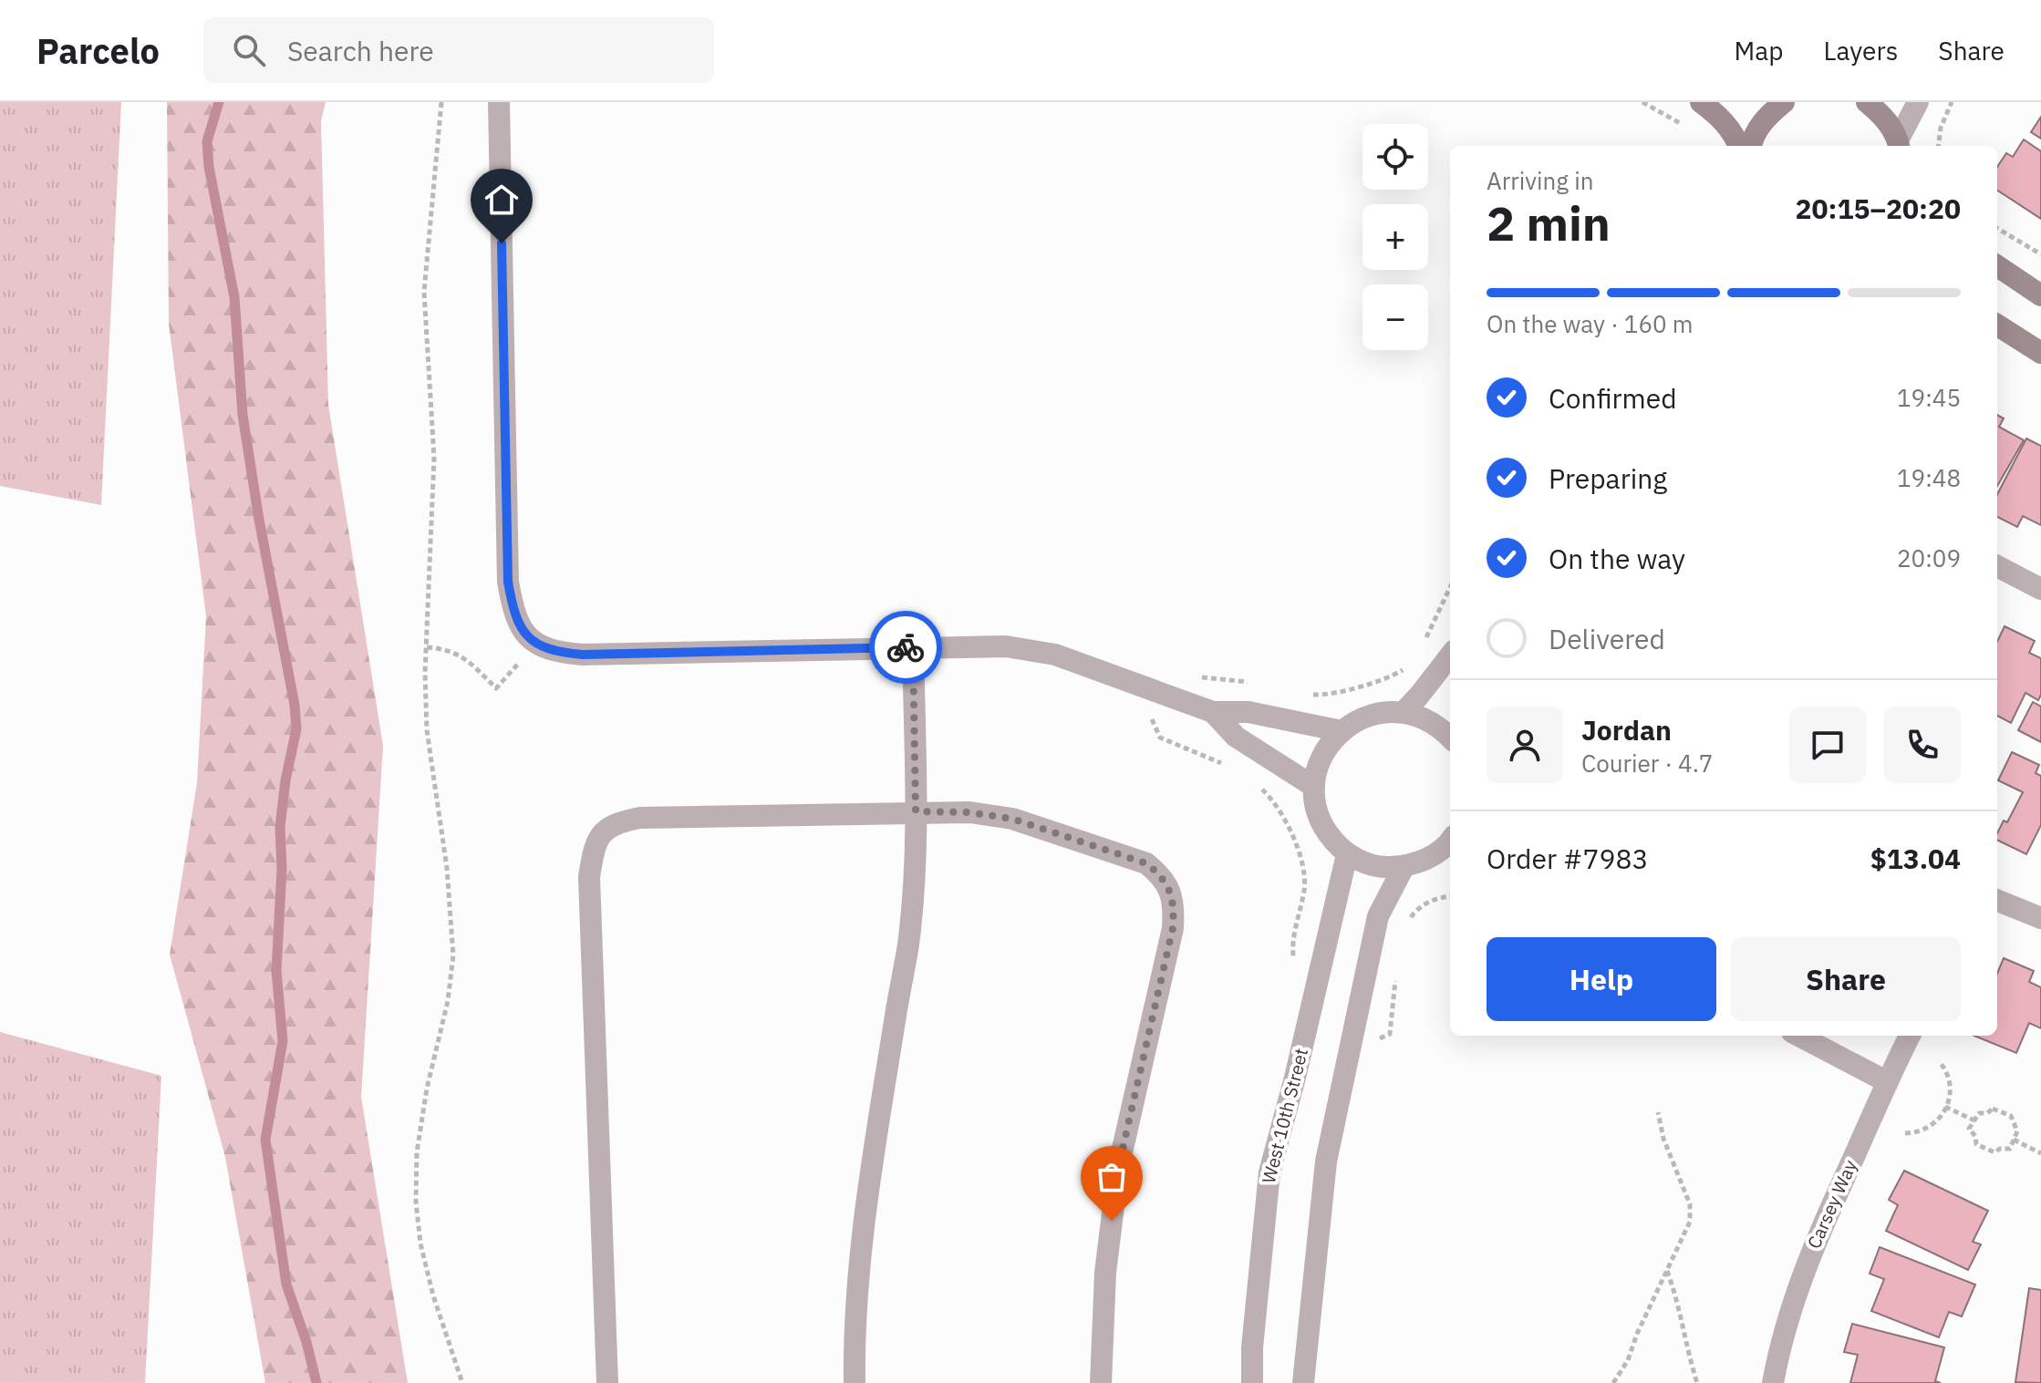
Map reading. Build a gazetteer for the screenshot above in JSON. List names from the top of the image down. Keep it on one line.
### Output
{"streets":{"street":["West 10th Street","Carsey Way"]},"page":{"header":"Parcelo","search":"Search here","nav":["Map","Layers","Share"],"map_buttons":["+","−"],"heading":["2 min","Arriving in","20:15–20:20"],"panel":["Jordan","Courier · 4.7","Order #7983","$13.04"],"bar":"On the way · 160 m","list":[["Confirmed","19:45"],["Preparing","19:48"],["On the way","20:09"],"Delivered"],"buttons":["Help","Share"]}}
